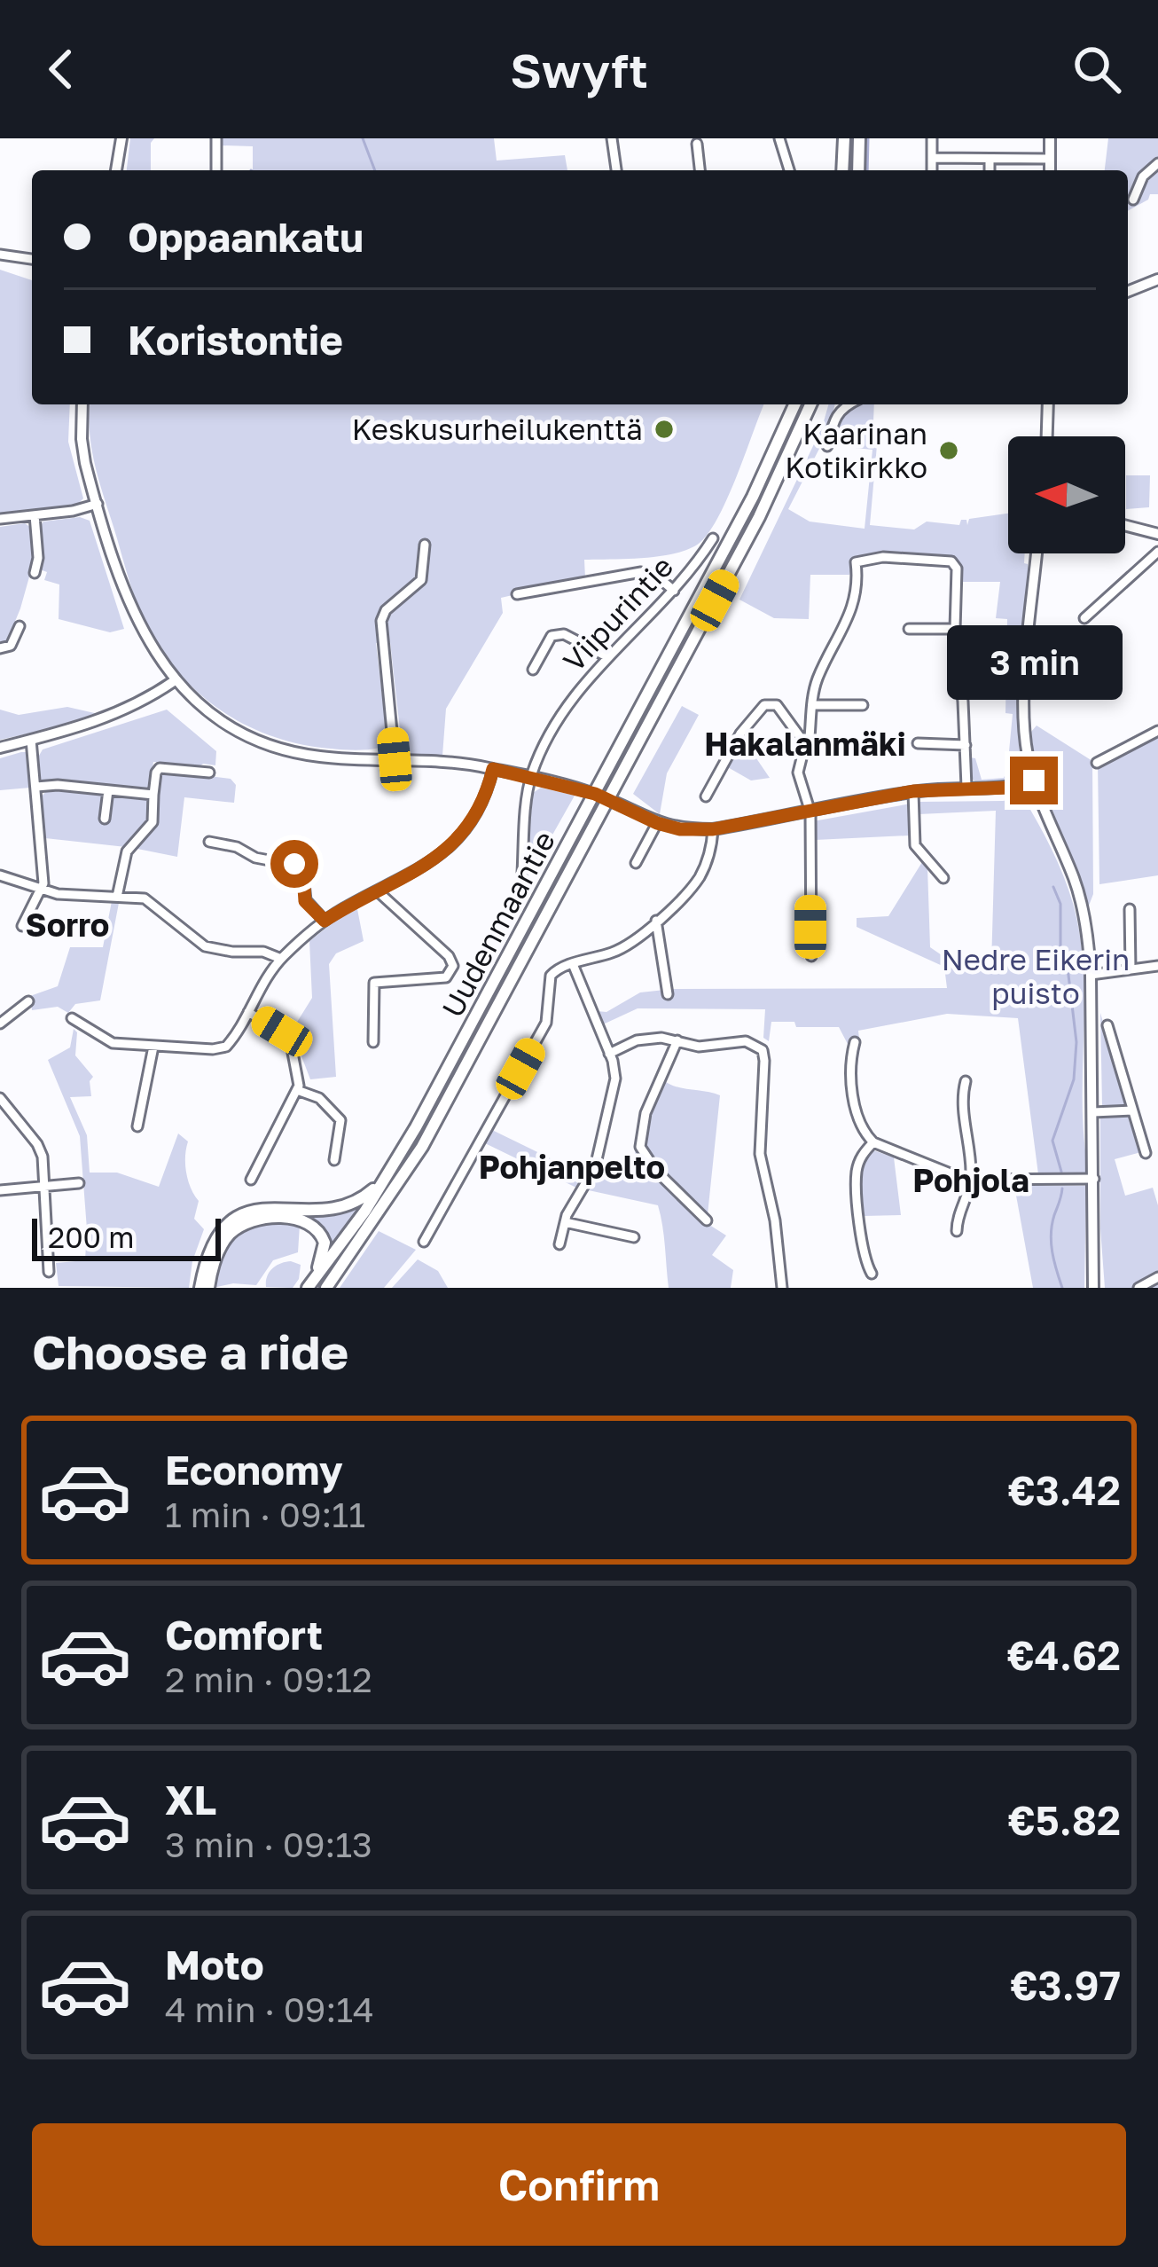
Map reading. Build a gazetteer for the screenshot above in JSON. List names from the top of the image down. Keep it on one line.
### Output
{"streets":{"main road":["Uudenmaantie"],"street":["Viipurintie"]},"districts":["Hakalanmäki","Sorro","Pohjanpelto","Pohjola"],"parks":["Nedre Eikerin puisto"],"places":["Keskusurheilukenttä","Kaarinan Kotikirkko"],"scale_bar":"200 m","north":"left","page":{"header":"Swyft","banner":["Oppaankatu","Koristontie"],"bubble":"3 min","scale":"200 m","heading":"Choose a ride","list":[{"name":"Economy","note":"1 min · 09:11","value":"€3.42"},{"name":"Comfort","note":"2 min · 09:12","value":"€4.62"},{"name":"XL","note":"3 min · 09:13","value":"€5.82"},{"name":"Moto","note":"4 min · 09:14","value":"€3.97"}],"buttons":"Confirm"}}
